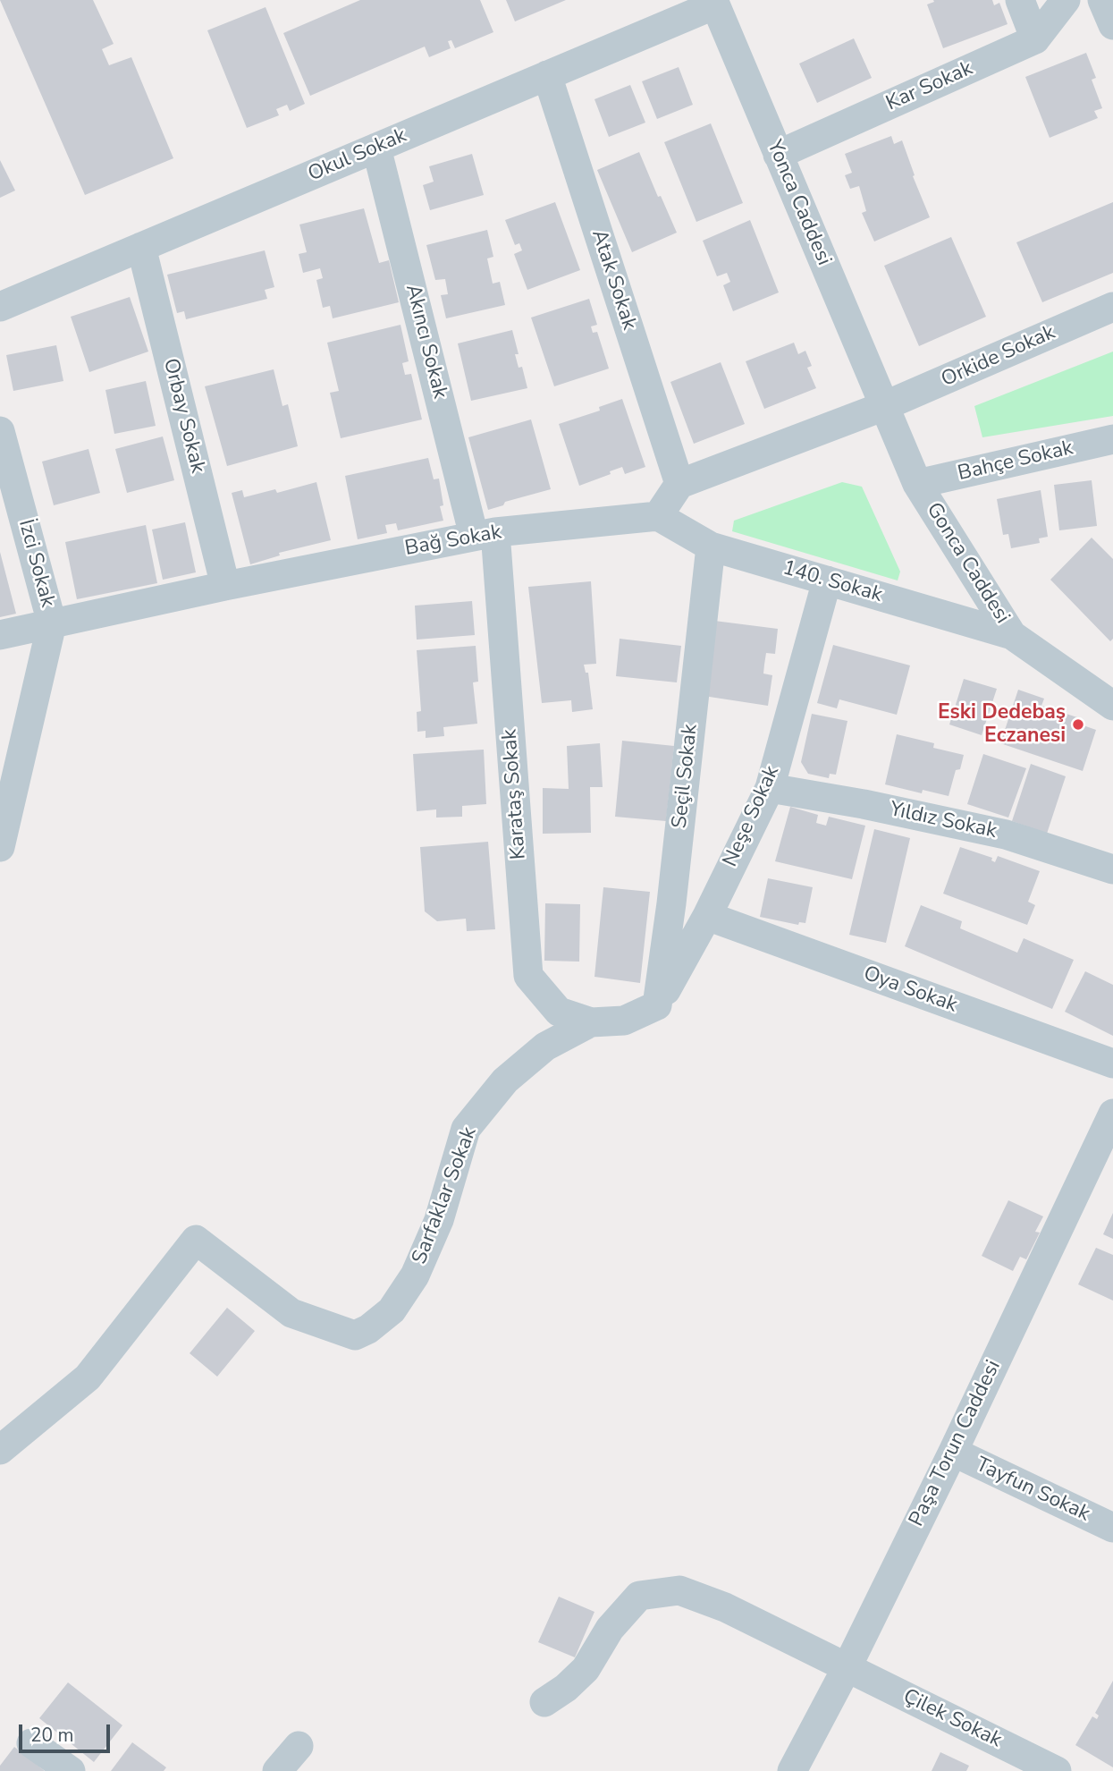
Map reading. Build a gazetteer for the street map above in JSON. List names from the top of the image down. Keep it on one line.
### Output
{"streets":{"street":["Kar Sokak","Okul Sokak","Yonca Caddesi","Atak Sokak","Akıncı Sokak","Orkide Sokak","Orbay Sokak","Bahçe Sokak","Bağ Sokak","İzci Sokak","Gonca Caddesi","140. Sokak","Seçil Sokak","Karataş Sokak","Neşe Sokak","Yıldız Sokak","Oya Sokak","Sarfaklar Sokak","Paşa Torun Caddesi","Tayfun Sokak","Çilek Sokak"]},"crossings":[["Kar Sokak","Yonca Caddesi"],["Okul Sokak","Yonca Caddesi"],["Okul Sokak","Atak Sokak"],["Okul Sokak","Akıncı Sokak"],["Okul Sokak","Orbay Sokak"],["Yonca Caddesi","Orkide Sokak"],["Yonca Caddesi","Bahçe Sokak"],["Yonca Caddesi","Gonca Caddesi"],["Akıncı Sokak","Bağ Sokak"],["Akıncı Sokak","Karataş Sokak"],["Orbay Sokak","Bağ Sokak"],["Bahçe Sokak","Gonca Caddesi"],["Bağ Sokak","İzci Sokak"],["Bağ Sokak","140. Sokak"],["Bağ Sokak","Karataş Sokak"],["Gonca Caddesi","140. Sokak"],["140. Sokak","Seçil Sokak"],["140. Sokak","Neşe Sokak"],["Seçil Sokak","Neşe Sokak"],["Karataş Sokak","Sarfaklar Sokak"],["Neşe Sokak","Yıldız Sokak"],["Neşe Sokak","Oya Sokak"],["Paşa Torun Caddesi","Tayfun Sokak"],["Paşa Torun Caddesi","Çilek Sokak"]],"places":["Eski Dedebaş Eczanesi"],"scale_bar":"20 m"}
